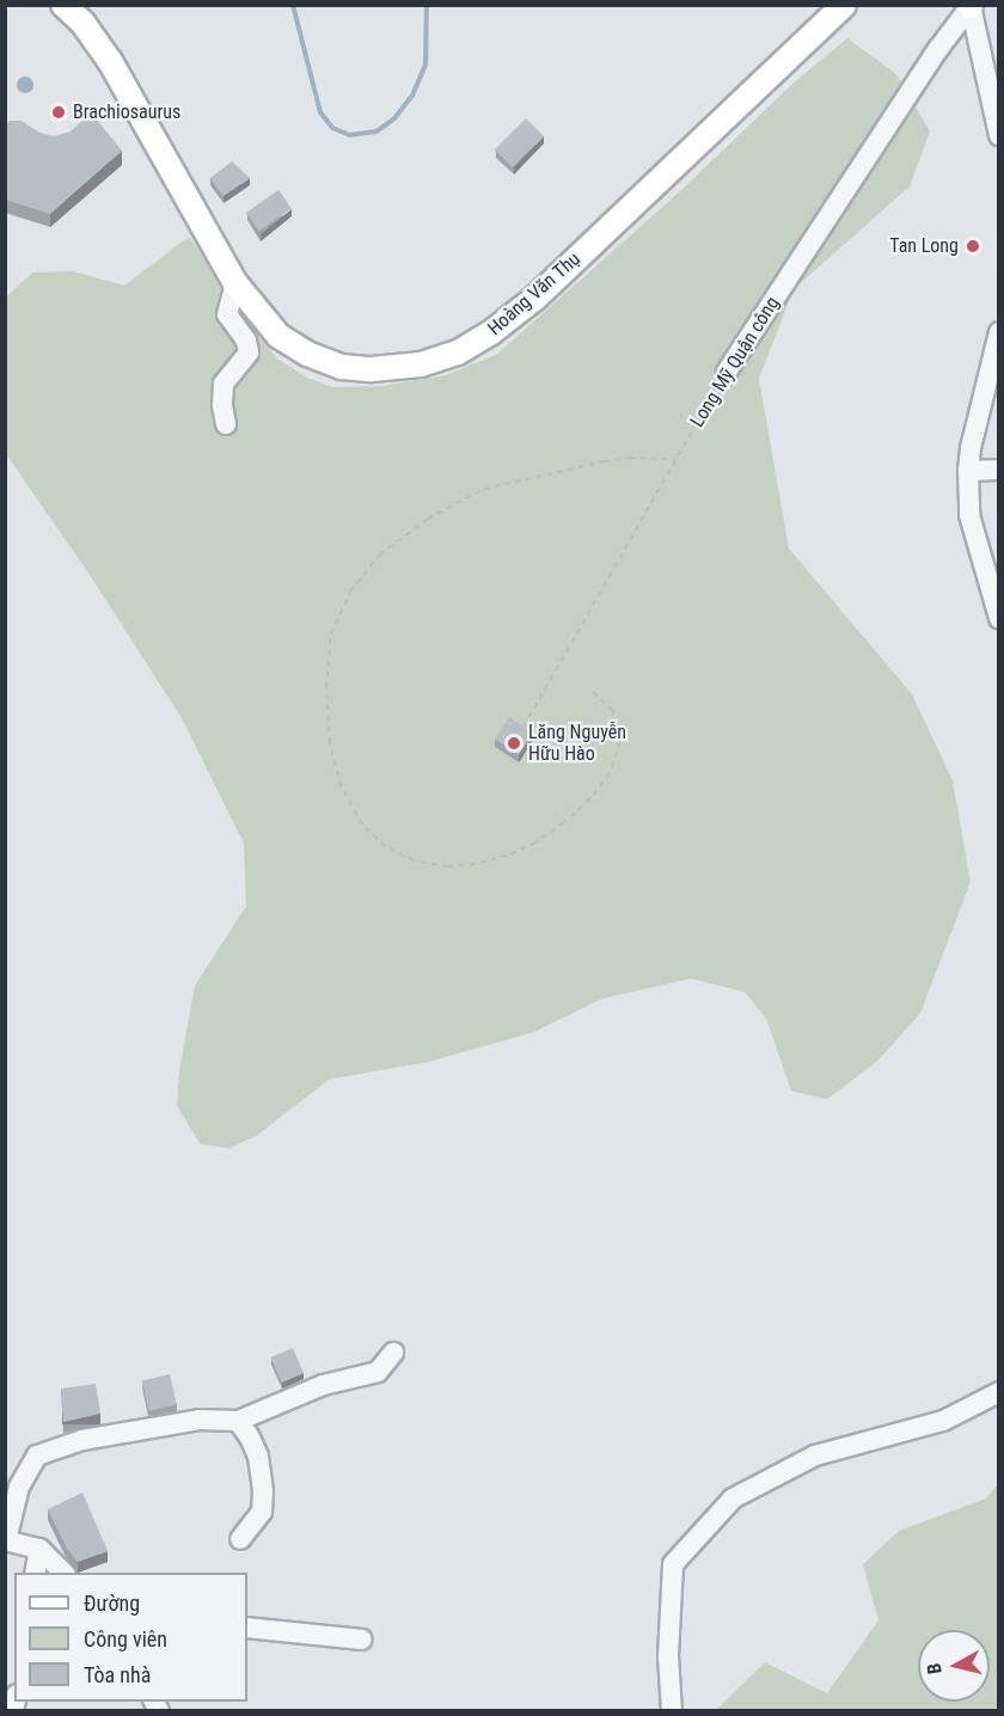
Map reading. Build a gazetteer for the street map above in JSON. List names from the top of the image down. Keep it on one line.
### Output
{"streets":{"main road":["Hoàng Văn Thụ"],"street":["Long Mỹ Quận công"]},"places":["Brachiosaurus","Tan Long","Lăng Nguyễn Hữu Hào"],"legend":["Đường","Công viên","Tòa nhà"],"north":"left"}
